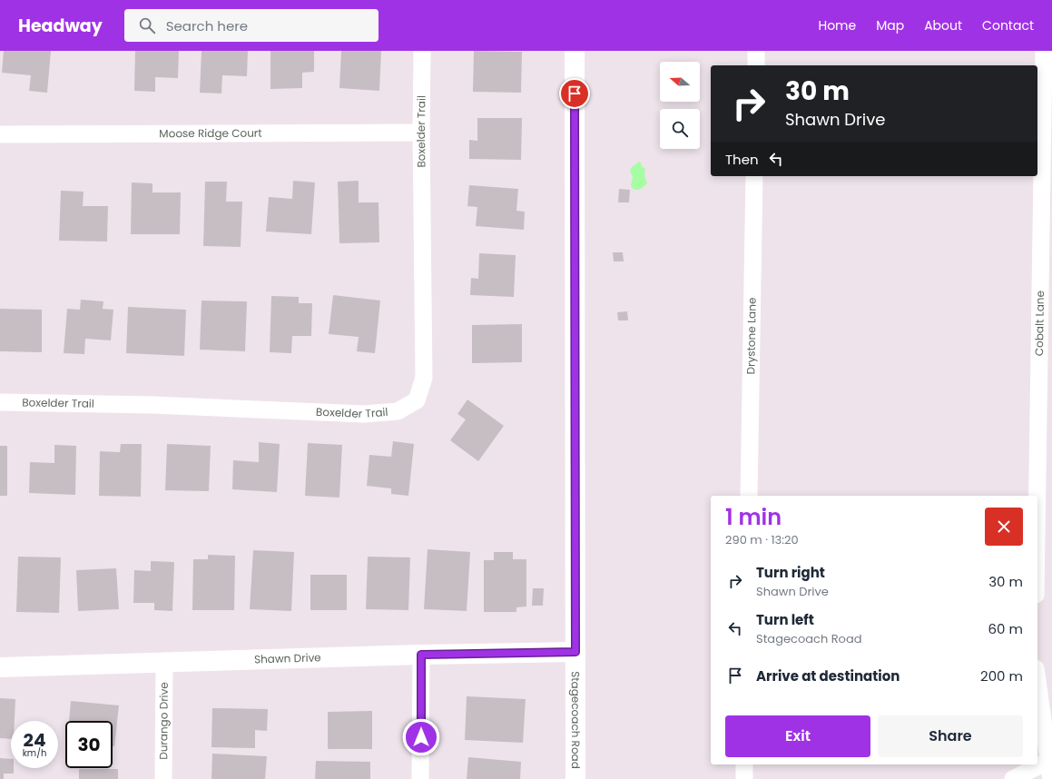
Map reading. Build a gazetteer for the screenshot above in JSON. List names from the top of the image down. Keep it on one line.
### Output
{"streets":{"main road":["Shawn Drive","Stagecoach Road"],"street":["Boxelder Trail","Moose Ridge Court","Cobalt Lane","Drystone Lane","Durango Drive"]},"crossings":[["Boxelder Trail","Moose Ridge Court"],["Shawn Drive","Stagecoach Road"],["Shawn Drive","Durango Drive"]],"north":"left","page":{"header":"Headway","search":"Search here","nav":["Home","Map","About","Contact"],"turn":["30 m","Shawn Drive"],"then":"Then","heading":["1 min","290 m · 13:20"],"list":[{"name":"Turn right","note":"Shawn Drive","value":"30 m"},{"name":"Turn left","note":"Stagecoach Road","value":"60 m"},{"name":"Arrive at destination","value":"200 m"}],"buttons":["Exit","Share"],"speed":"24 km/h","limit":"30"}}
